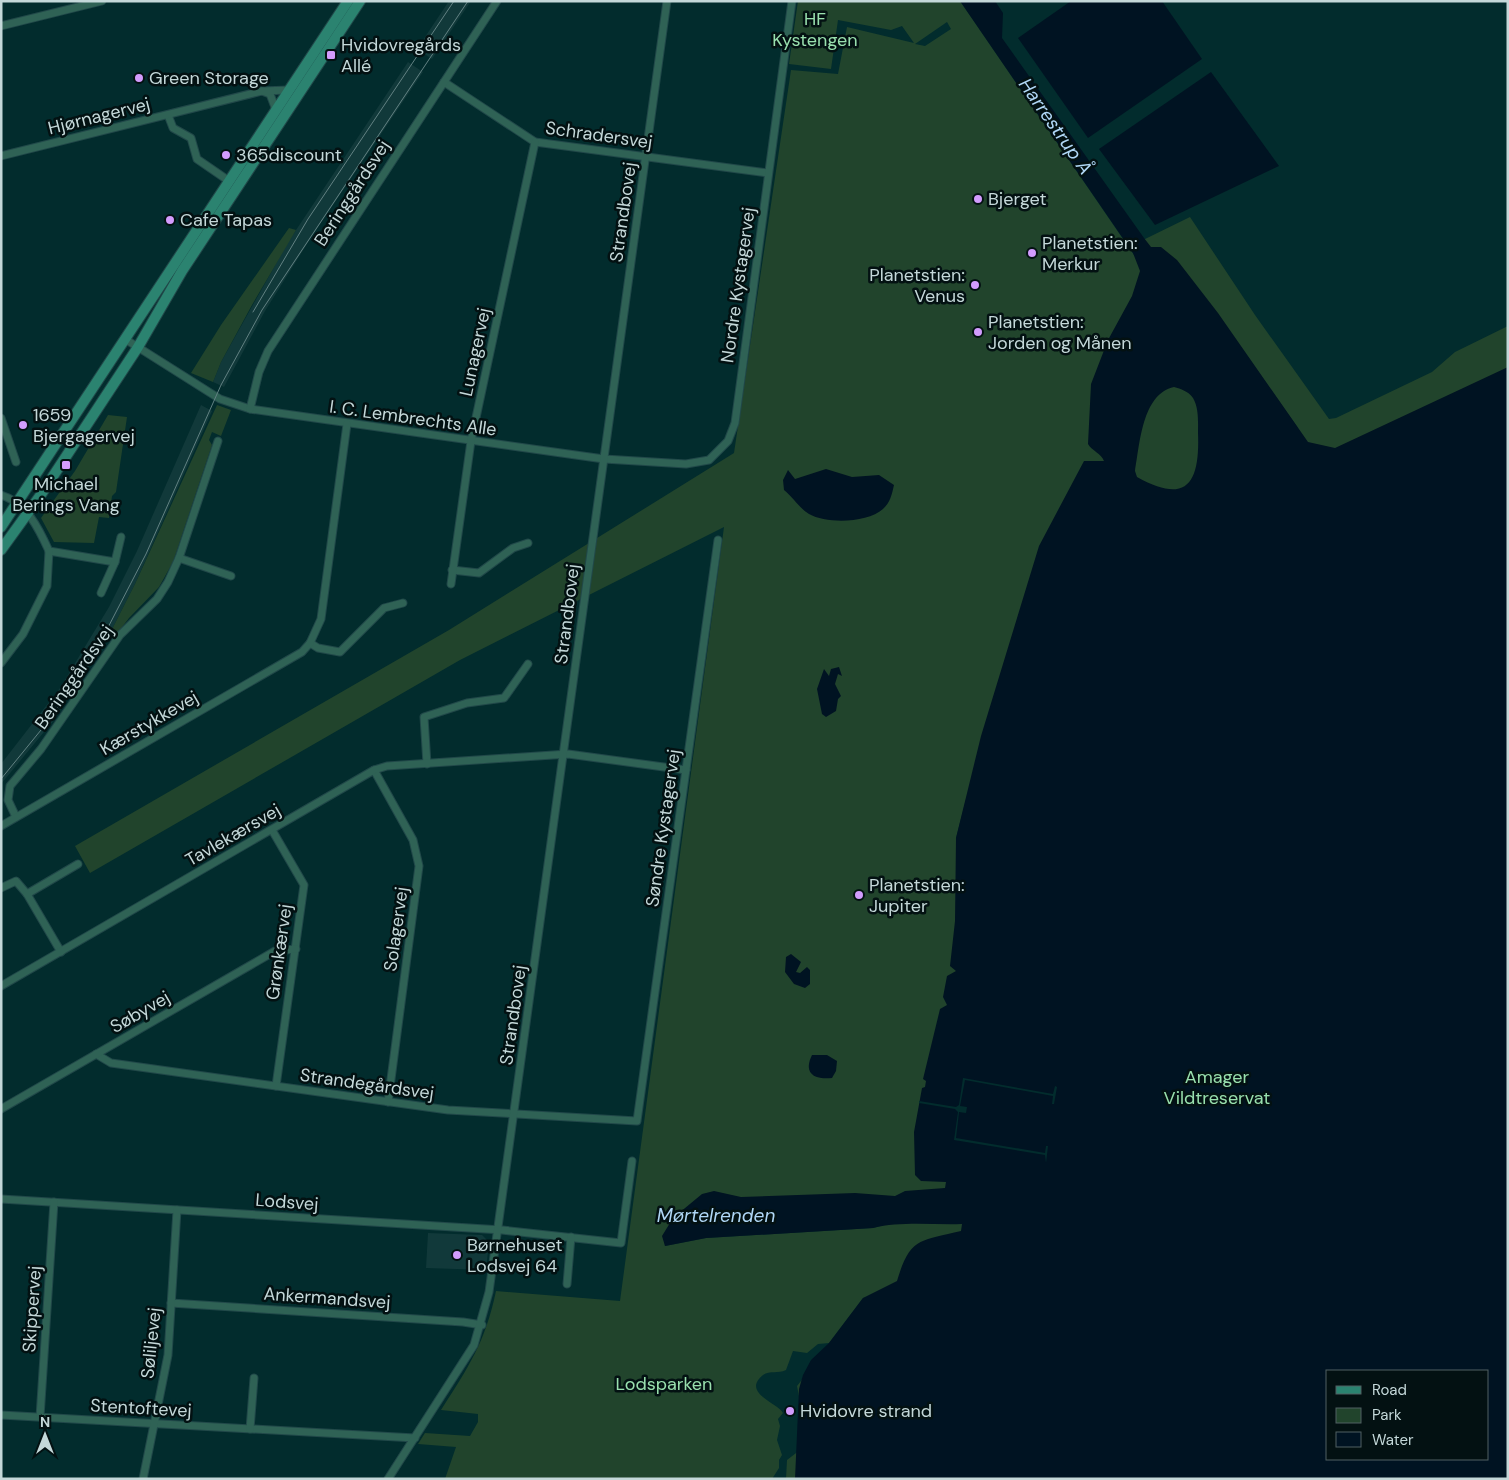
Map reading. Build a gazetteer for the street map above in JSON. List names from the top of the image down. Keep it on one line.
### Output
{"streets":{"street":["Hjørnagervej","Schradersvej","Beringgårdsvej","Strandbovej","Nordre Kystagervej","Lunagervej","I. C. Lembrechts Alle","Kærstykkevej","Søndre Kystagervej","Tavlekærsvej","Solagervej","Grønkærvej","Søbyvej","Strandegårdsvej","Lodsvej","Ankermandsvej","Skippervej","Søliljevej","Stentoftevej"]},"crossings":[["Schradersvej","Beringgårdsvej"],["Schradersvej","Strandbovej"],["Schradersvej","Nordre Kystagervej"],["Schradersvej","Lunagervej"],["Beringgårdsvej","I. C. Lembrechts Alle"],["Beringgårdsvej","Kærstykkevej"],["Strandbovej","Nordre Kystagervej"],["Strandbovej","I. C. Lembrechts Alle"],["Strandbovej","Tavlekærsvej"],["Strandbovej","Strandegårdsvej"],["Strandbovej","Lodsvej"],["Strandbovej","Ankermandsvej"],["Strandbovej","Stentoftevej"],["Nordre Kystagervej","I. C. Lembrechts Alle"],["Lunagervej","I. C. Lembrechts Alle"],["I. C. Lembrechts Alle","Kærstykkevej"],["Søndre Kystagervej","Tavlekærsvej"],["Søndre Kystagervej","Strandegårdsvej"],["Tavlekærsvej","Solagervej"],["Tavlekærsvej","Grønkærvej"],["Solagervej","Strandegårdsvej"],["Grønkærvej","Søbyvej"],["Grønkærvej","Strandegårdsvej"],["Søbyvej","Strandegårdsvej"],["Lodsvej","Skippervej"],["Lodsvej","Søliljevej"],["Ankermandsvej","Søliljevej"],["Skippervej","Stentoftevej"],["Søliljevej","Stentoftevej"]],"water":["Harrestrup Å","Mørtelrenden"],"parks":["HF Kystengen","Amager Vildtreservat","Lodsparken"],"places":{"transit":["Hvidovregårds Allé","Michael Berings Vang"],"other":["Green Storage","365discount","Bjerget","Cafe Tapas","Planetstien: Merkur","Planetstien: Venus","Planetstien: Jorden og Månen","1659 Bjergagervej","Planetstien: Jupiter","Børnehuset Lodsvej 64","Hvidovre strand"]},"legend":["Road","Park","Water"],"north":"top"}
